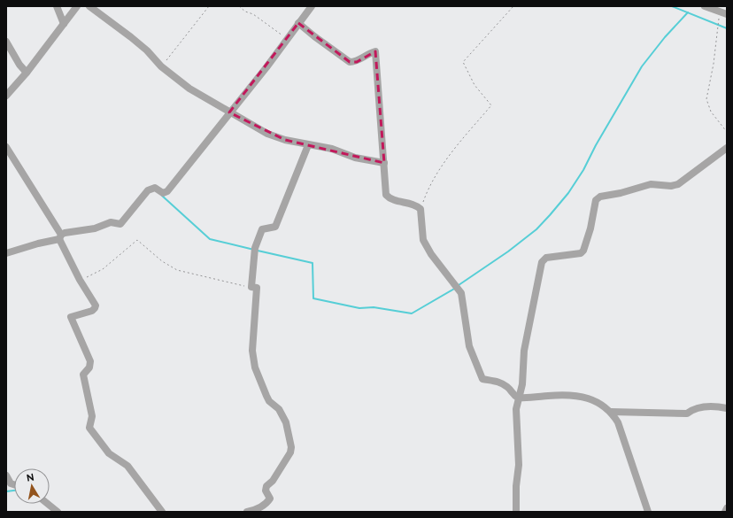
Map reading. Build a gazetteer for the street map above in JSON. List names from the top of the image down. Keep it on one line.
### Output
{"north":"top"}
